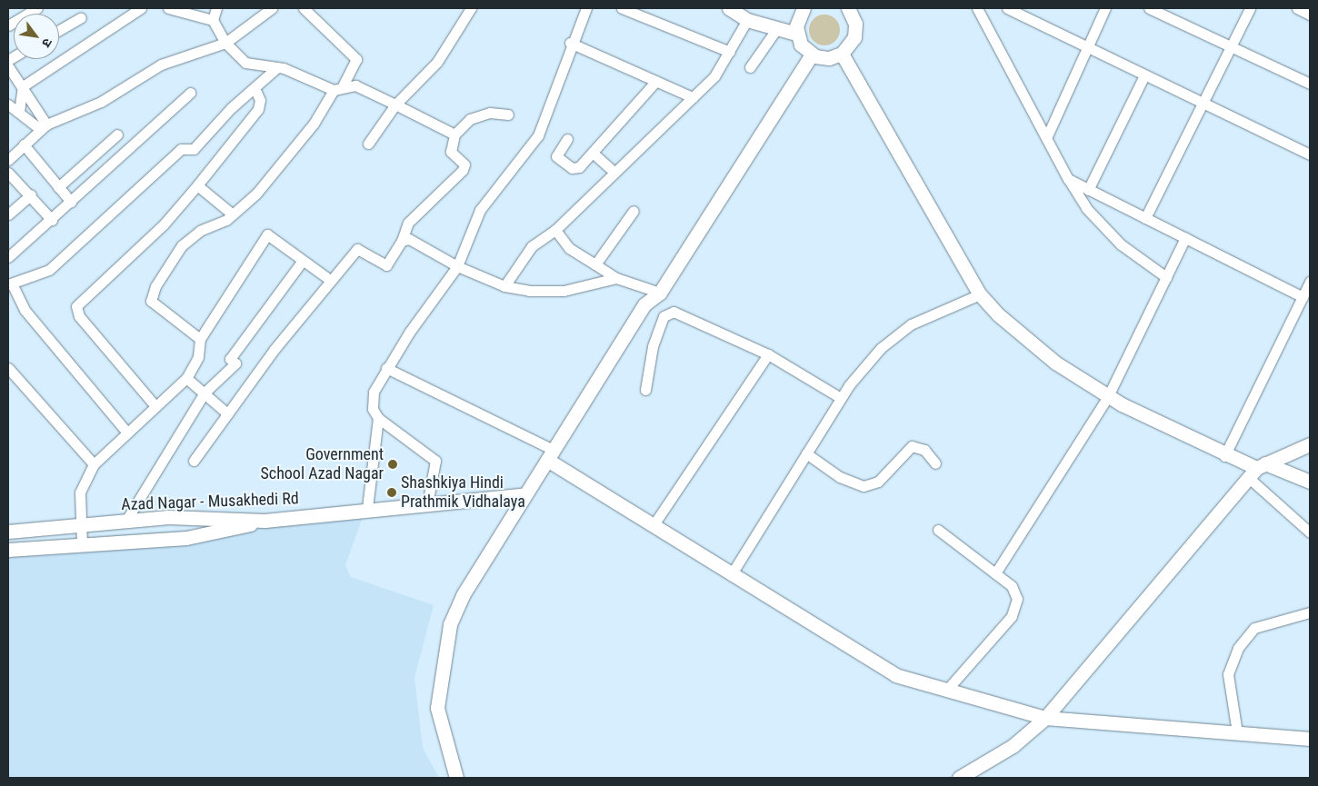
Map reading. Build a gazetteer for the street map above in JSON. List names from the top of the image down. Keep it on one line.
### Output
{"streets":{"street":["Azad Nagar - Musakhedi Rd"]},"places":["Government School Azad Nagar","Shashkiya Hindi Prathmik Vidhalaya"],"north":"bottom right"}
